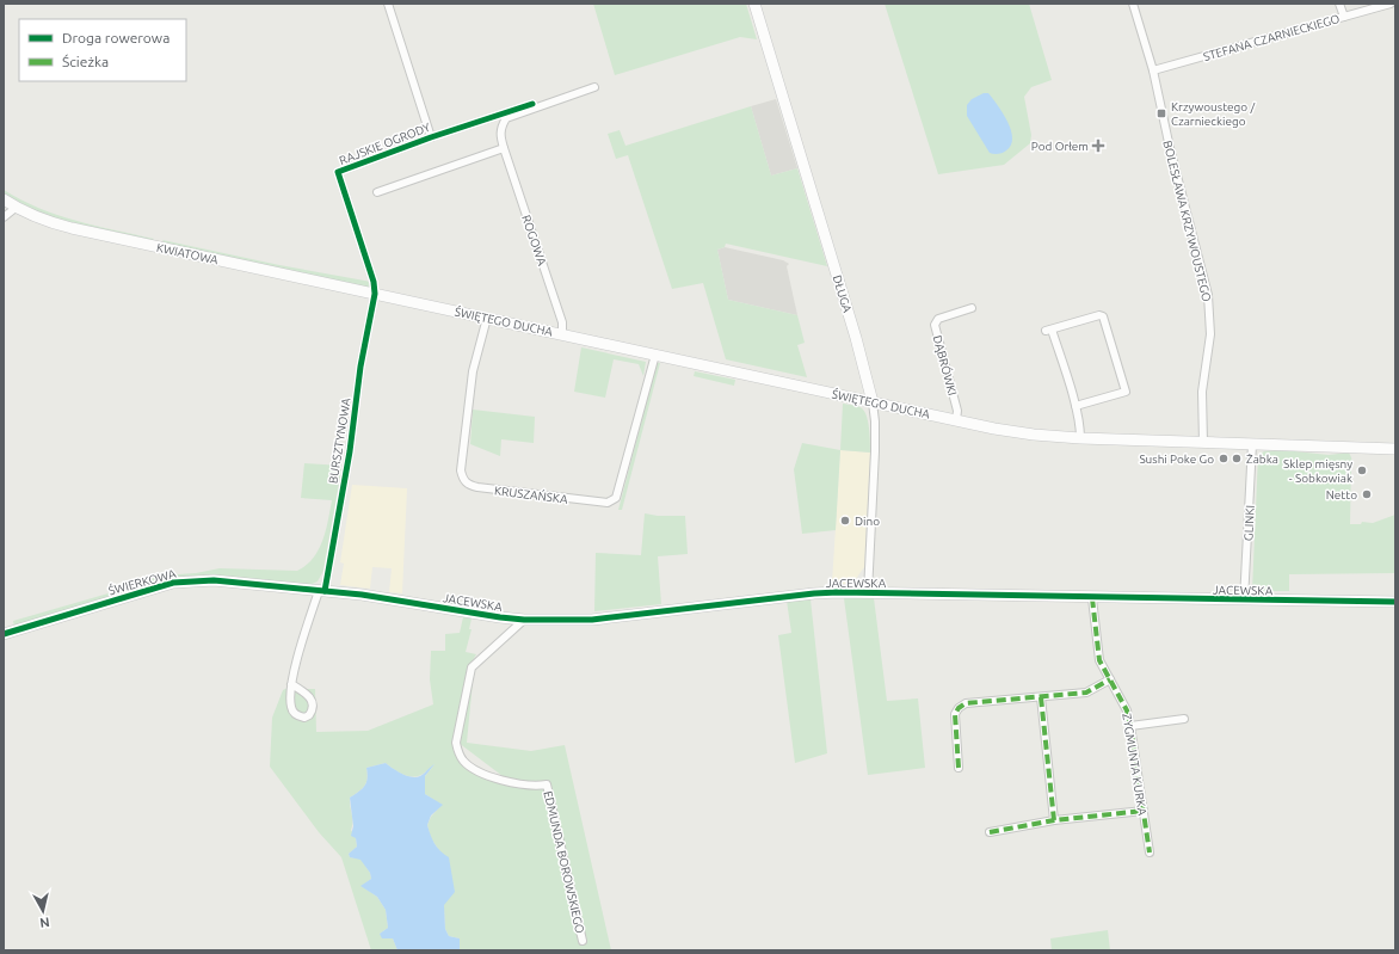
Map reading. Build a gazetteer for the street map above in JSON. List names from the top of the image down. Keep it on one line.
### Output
{"streets":{"street":["STEFANA CZARNIECKIEGO","RAJSKIE OGRODY","BOLESŁAWA KRZYWOUSTEGO","ROGOWA","KWIATOWA","DŁUGA","ŚWIĘTEGO DUCHA","DĄBRÓWKI","BURSZTYNOWA","KRUSZAŃSKA","GLINKI","ŚWIERKOWA","JACEWSKA","ZYGMUNTA KURKA","EDMUNDA BOROWSKIEGO"]},"crossings":[["STEFANA CZARNIECKIEGO","BOLESŁAWA KRZYWOUSTEGO"],["RAJSKIE OGRODY","KWIATOWA"],["RAJSKIE OGRODY","ŚWIĘTEGO DUCHA"],["RAJSKIE OGRODY","BURSZTYNOWA"],["BOLESŁAWA KRZYWOUSTEGO","ŚWIĘTEGO DUCHA"],["ROGOWA","ŚWIĘTEGO DUCHA"],["KWIATOWA","ŚWIĘTEGO DUCHA"],["KWIATOWA","BURSZTYNOWA"],["DŁUGA","ŚWIĘTEGO DUCHA"],["DŁUGA","JACEWSKA"],["ŚWIĘTEGO DUCHA","DĄBRÓWKI"],["ŚWIĘTEGO DUCHA","BURSZTYNOWA"],["ŚWIĘTEGO DUCHA","KRUSZAŃSKA"],["ŚWIĘTEGO DUCHA","GLINKI"],["BURSZTYNOWA","ŚWIERKOWA"],["BURSZTYNOWA","JACEWSKA"],["GLINKI","JACEWSKA"],["ŚWIERKOWA","JACEWSKA"],["JACEWSKA","ZYGMUNTA KURKA"],["JACEWSKA","EDMUNDA BOROWSKIEGO"]],"places":{"transit":["Krzywoustego / Czarnieckiego"],"health":["Pod Orłem"],"other":["Sushi Poke Go","Żabka","Sklep mięsny - Sobkowiak","Netto","Dino"]},"legend":["Droga rowerowa","Ścieżka"],"north":"bottom"}
